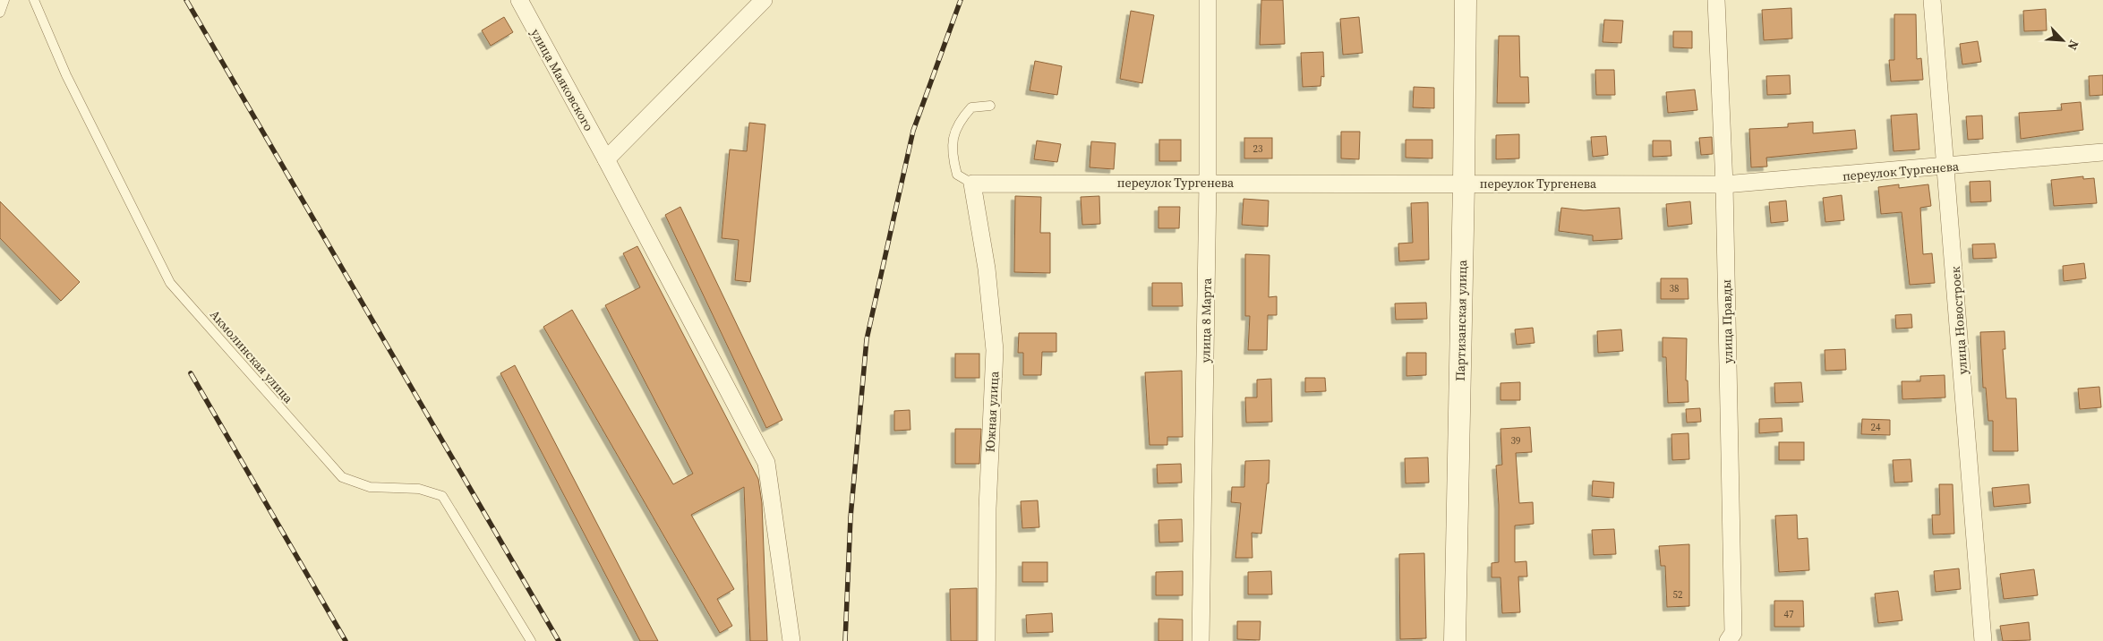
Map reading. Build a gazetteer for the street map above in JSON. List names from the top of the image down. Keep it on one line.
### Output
{"streets":{"street":["улица Маяковского","переулок Тургенева","улица 8 Марта","Партизанская улица","улица Новостроек","улица Правды","Южная улица"],"lane":["Акмолинская улица"]},"crossings":[["переулок Тургенева","улица 8 Марта"],["переулок Тургенева","Партизанская улица"],["переулок Тургенева","улица Новостроек"],["переулок Тургенева","улица Правды"],["переулок Тургенева","Южная улица"]],"house_numbers":["23","38","24","39","52","47"],"north":"bottom right"}
